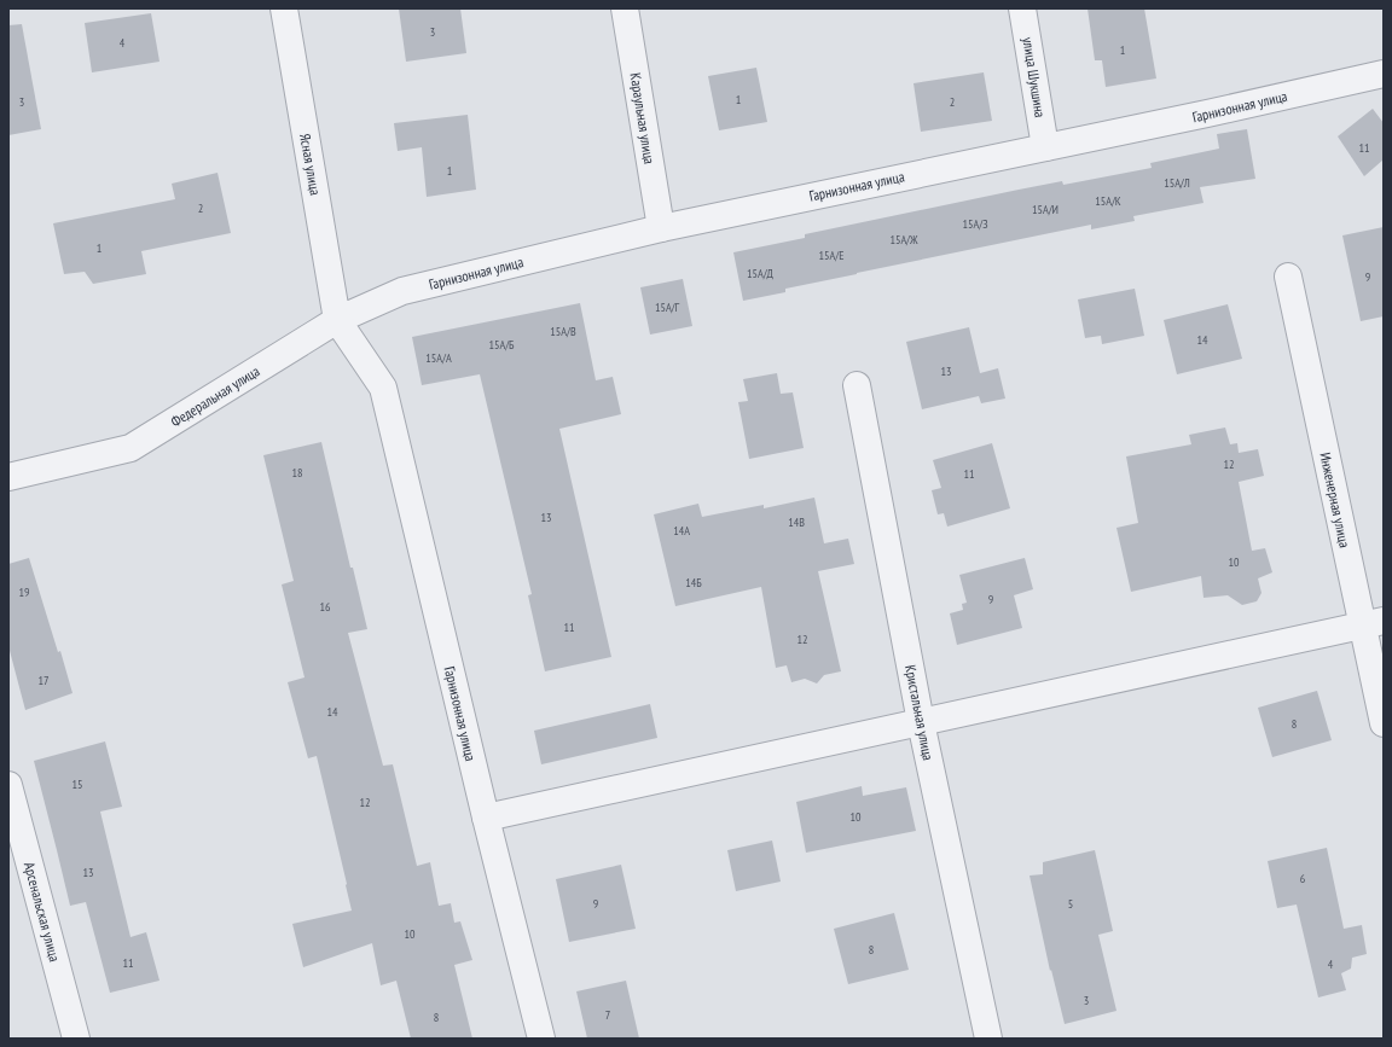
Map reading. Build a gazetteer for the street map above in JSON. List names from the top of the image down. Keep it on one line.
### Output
{"streets":{"street":["улица Шукшина","Гарнизонная улица","Караульная улица","Ясная улица","Федеральная улица","Инженерная улица","Кристальная улица","Арсенальская улица"]},"crossings":[["улица Шукшина","Гарнизонная улица"],["Гарнизонная улица","Караульная улица"],["Гарнизонная улица","Ясная улица"],["Гарнизонная улица","Федеральная улица"],["Ясная улица","Федеральная улица"]],"house_numbers":["3","4","1","1","3","2","11","1","15А/Л","15А/К","2","15А/И","15А/З","15А/Ж","1","15А/Е","15А/Д","9","15А/Г","15А/В","14","15А/Б","15А/А","13","12","18","11","13","14В","14А","10","14Б","19","9","16","11","12","17","14","8","15","12","10","13","6","9","5","10","8","11","4","3","7","8"]}
